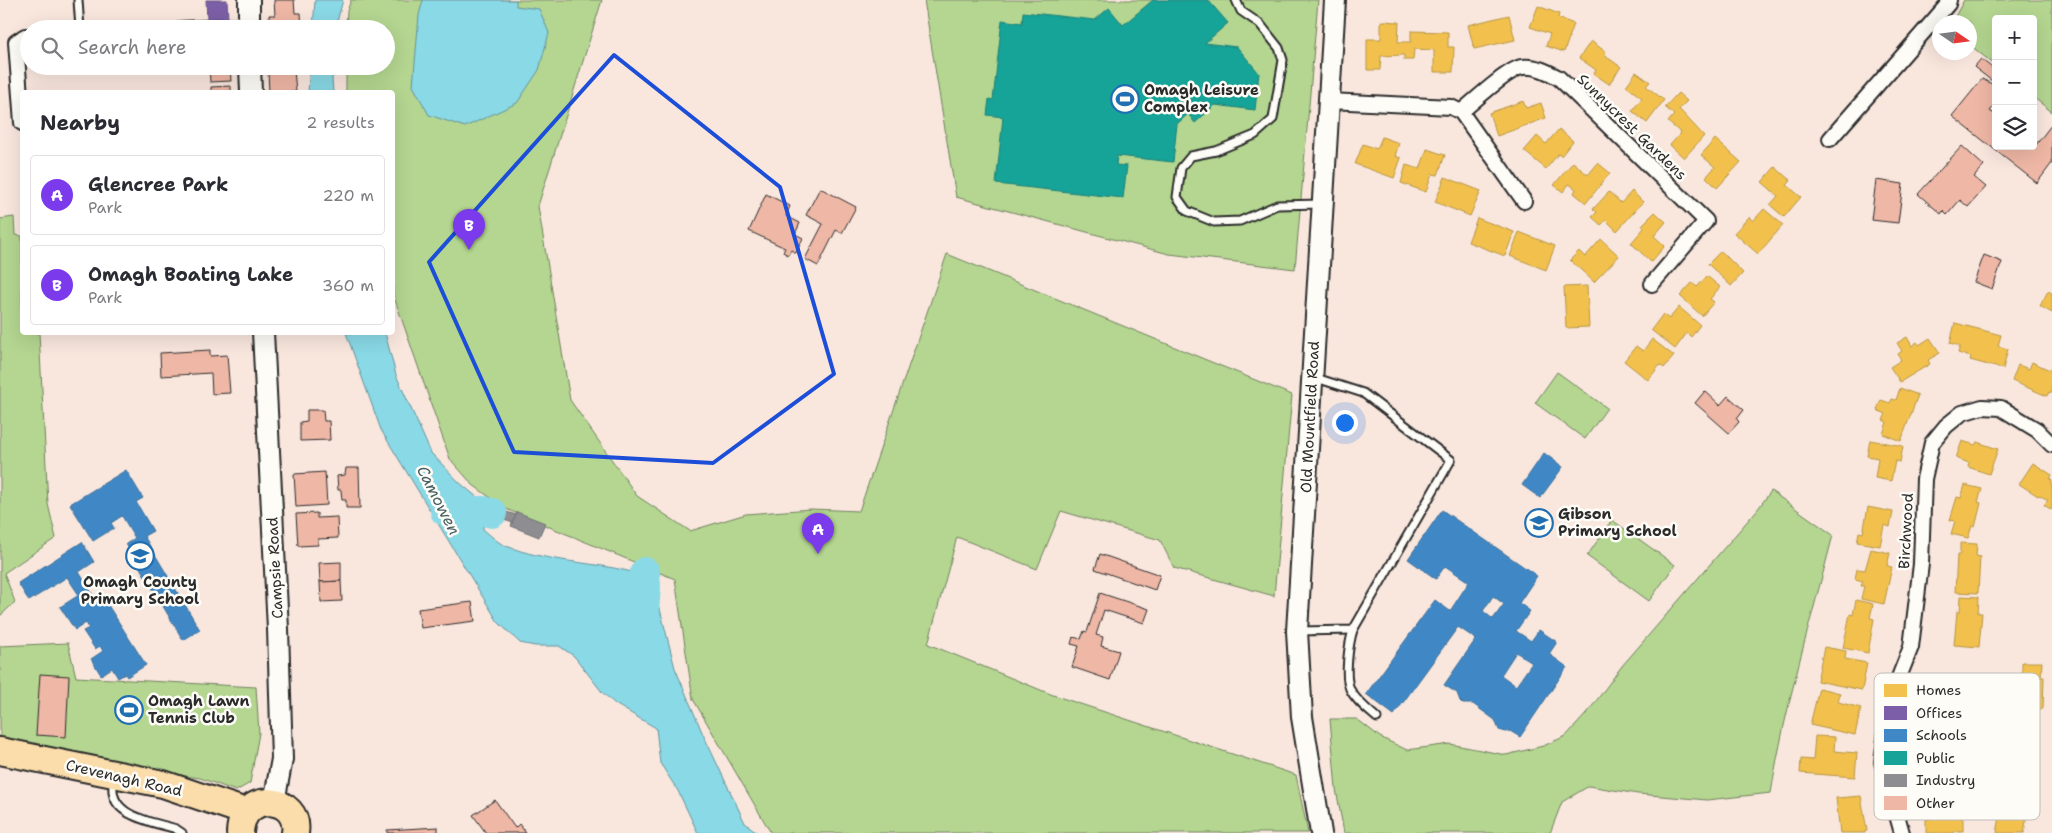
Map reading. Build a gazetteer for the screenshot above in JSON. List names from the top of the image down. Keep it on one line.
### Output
{"streets":{"highway":["Crevenagh Road"],"street":["Sunnycrest Gardens","Old Mountfield Road","Birchwood","Campsie Road"]},"water":["Camowen"],"places":{"sports":["Omagh Leisure Complex","Omagh Lawn Tennis Club"],"school or university":["Gibson Primary School","Omagh County Primary School"]},"legend":["Homes","Offices","Schools","Public","Industry","Other"],"north":"right","page":{"map_buttons":["+","−"],"search":"Search here","heading":["Nearby","2 results"],"list":[{"mark":"A","name":"Glencree Park","note":"Park","value":"220 m"},{"mark":"B","name":"Omagh Boating Lake","note":"Park","value":"360 m"}],"pins":["B","A"]}}
